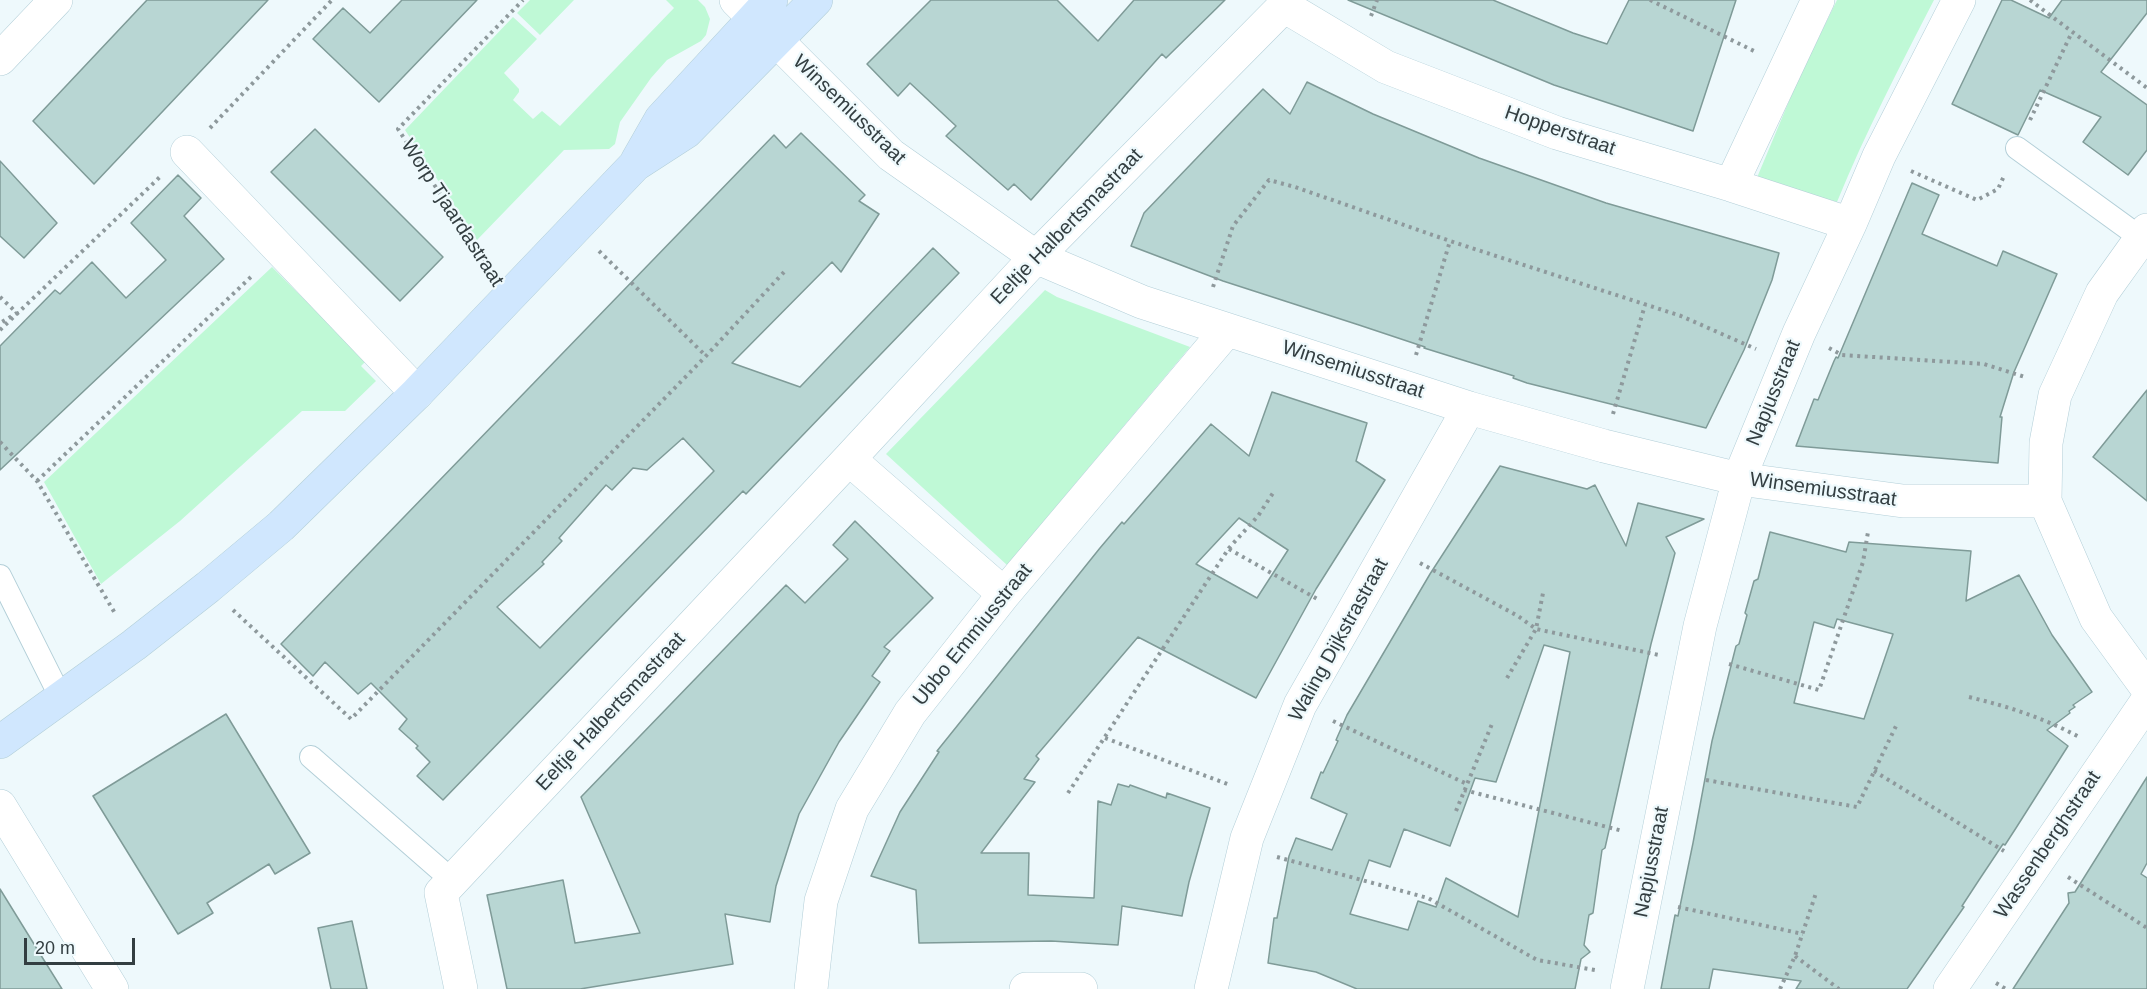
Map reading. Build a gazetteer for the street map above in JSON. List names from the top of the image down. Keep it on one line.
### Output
{"streets":{"main road":["Worp Tjaardastraat"],"street":["Winsemiusstraat","Hopperstraat","Eeltje Halbertsmastraat","Napjusstraat","Ubbo Emmiusstraat","Waling Dijkstrastraat","Wassenberghstraat"]},"crossings":[["Winsemiusstraat","Worp Tjaardastraat"],["Winsemiusstraat","Eeltje Halbertsmastraat"],["Winsemiusstraat","Napjusstraat"],["Winsemiusstraat","Ubbo Emmiusstraat"],["Winsemiusstraat","Waling Dijkstrastraat"],["Hopperstraat","Eeltje Halbertsmastraat"],["Hopperstraat","Napjusstraat"]],"scale_bar":"20 m"}
